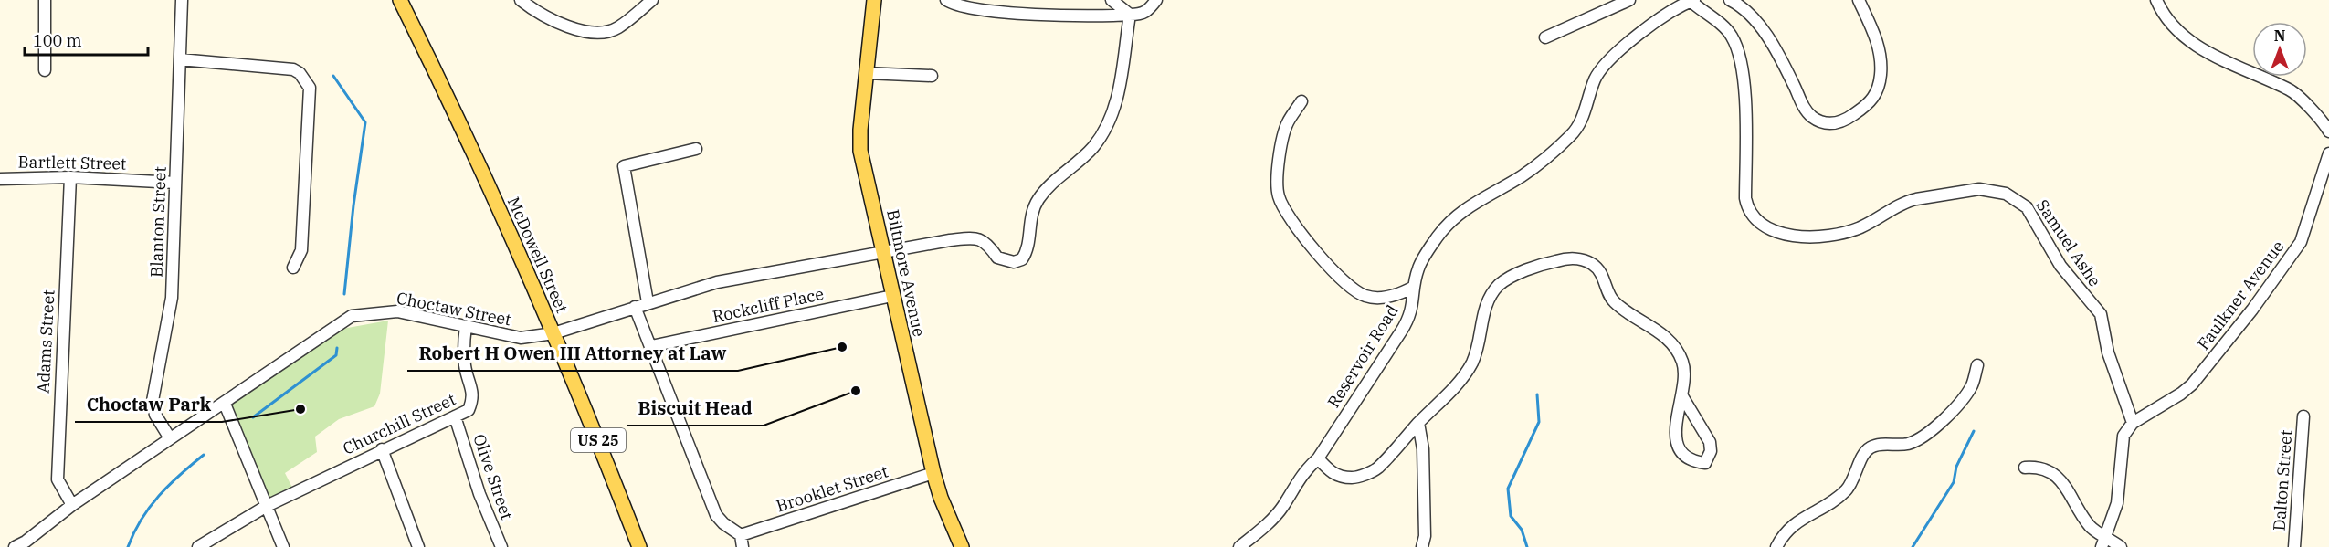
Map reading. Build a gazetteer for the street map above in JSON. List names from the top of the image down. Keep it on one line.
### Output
{"streets":{"main road":["McDowell Street","Biltmore Avenue","US 25"],"street":["Bartlett Street","Blanton Street","Samuel Ashe","Faulkner Avenue","Rockcliff Place","Choctaw Street","Adams Street","Reservoir Road","Churchill Street","Olive Street","Dalton Street","Brooklet Street"]},"crossings":[["Bartlett Street","Blanton Street"],["Bartlett Street","Adams Street"],["Blanton Street","Choctaw Street"],["Samuel Ashe","Faulkner Avenue"],["Samuel Ashe","Reservoir Road"],["McDowell Street","Choctaw Street"],["Biltmore Avenue","Rockcliff Place"],["Biltmore Avenue","Choctaw Street"],["Biltmore Avenue","Brooklet Street"],["Choctaw Street","Adams Street"],["Choctaw Street","Churchill Street"],["Churchill Street","Olive Street"]],"places":["Robert H Owen III Attorney at Law","Biscuit Head","Choctaw Park"],"scale_bar":"100 m","north":"top"}
